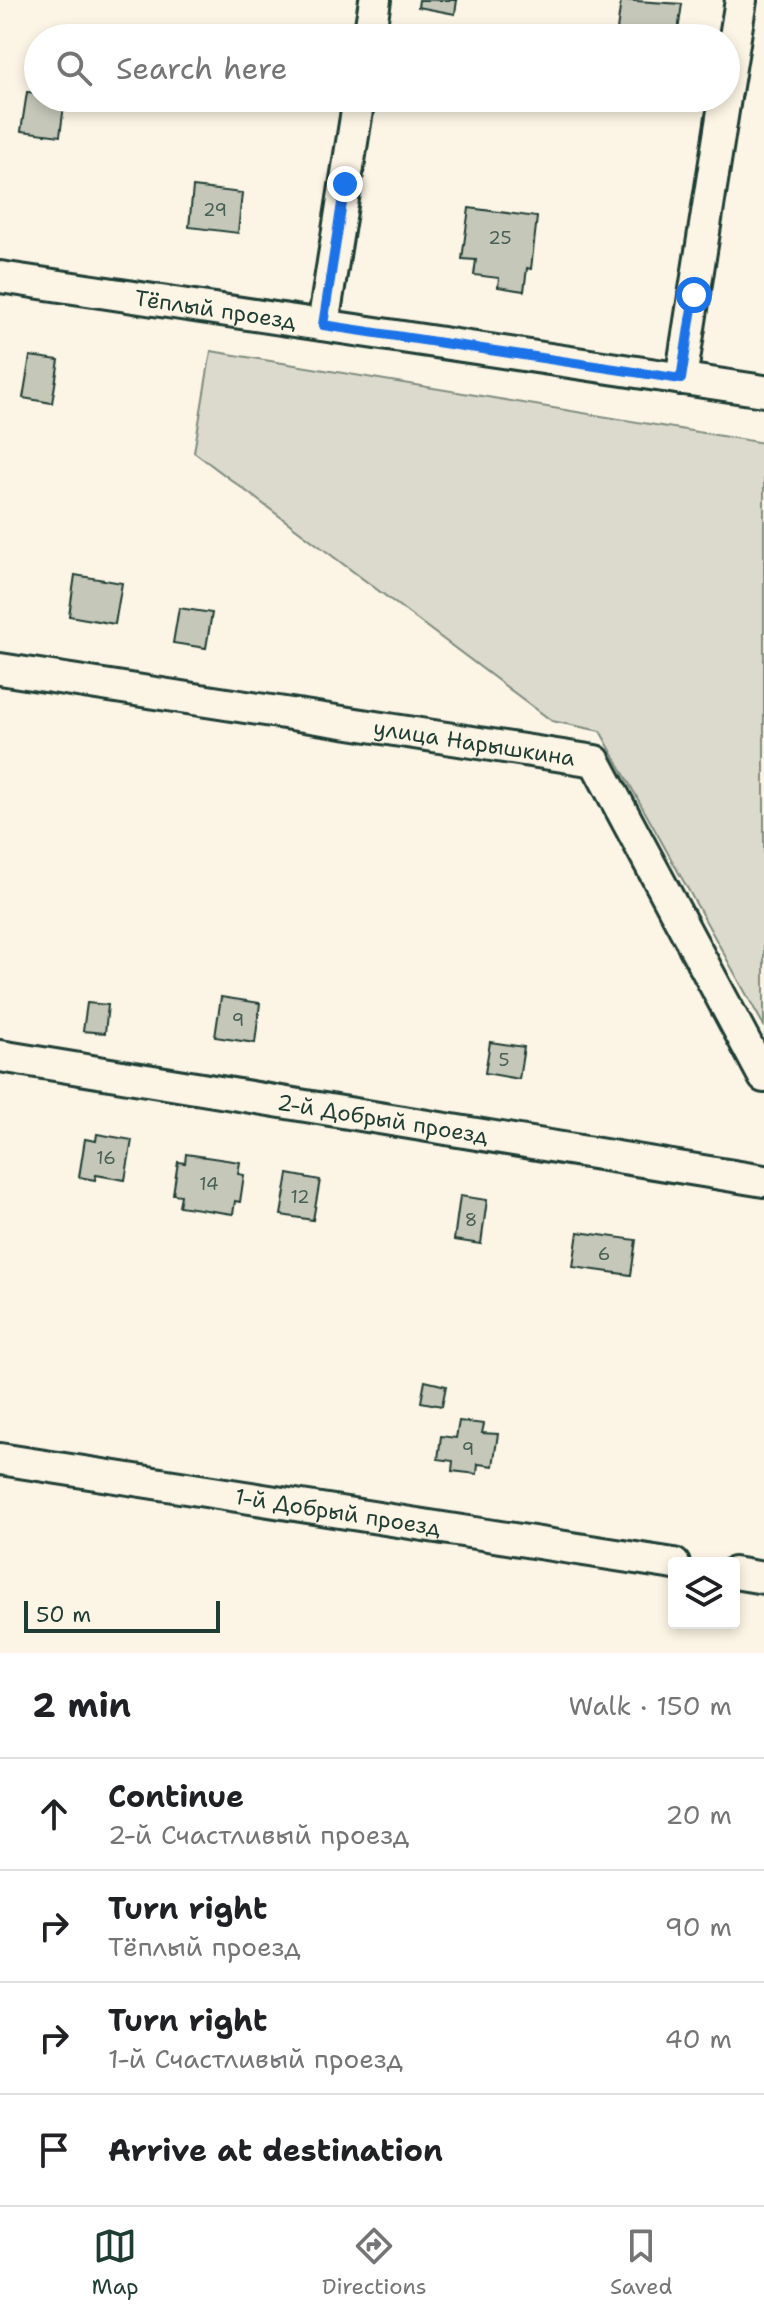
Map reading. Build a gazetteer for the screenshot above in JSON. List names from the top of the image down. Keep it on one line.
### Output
{"streets":{"street":["Тёплый проезд","улица Нарышкина","2-й Добрый проезд","1-й Добрый проезд"]},"house_numbers":["29","25","9","5","16","14","12","8","6","9"],"scale_bar":"50 m","page":{"search":"Search here","scale":"50 m","heading":["2 min","Walk · 150 m"],"list":[["Continue","2-й Счастливый проезд","20 m"],["Turn right","Тёплый проезд","90 m"],["Turn right","1-й Счастливый проезд","40 m"],"Arrive at destination"],"nav":["Map","Directions","Saved"]}}
